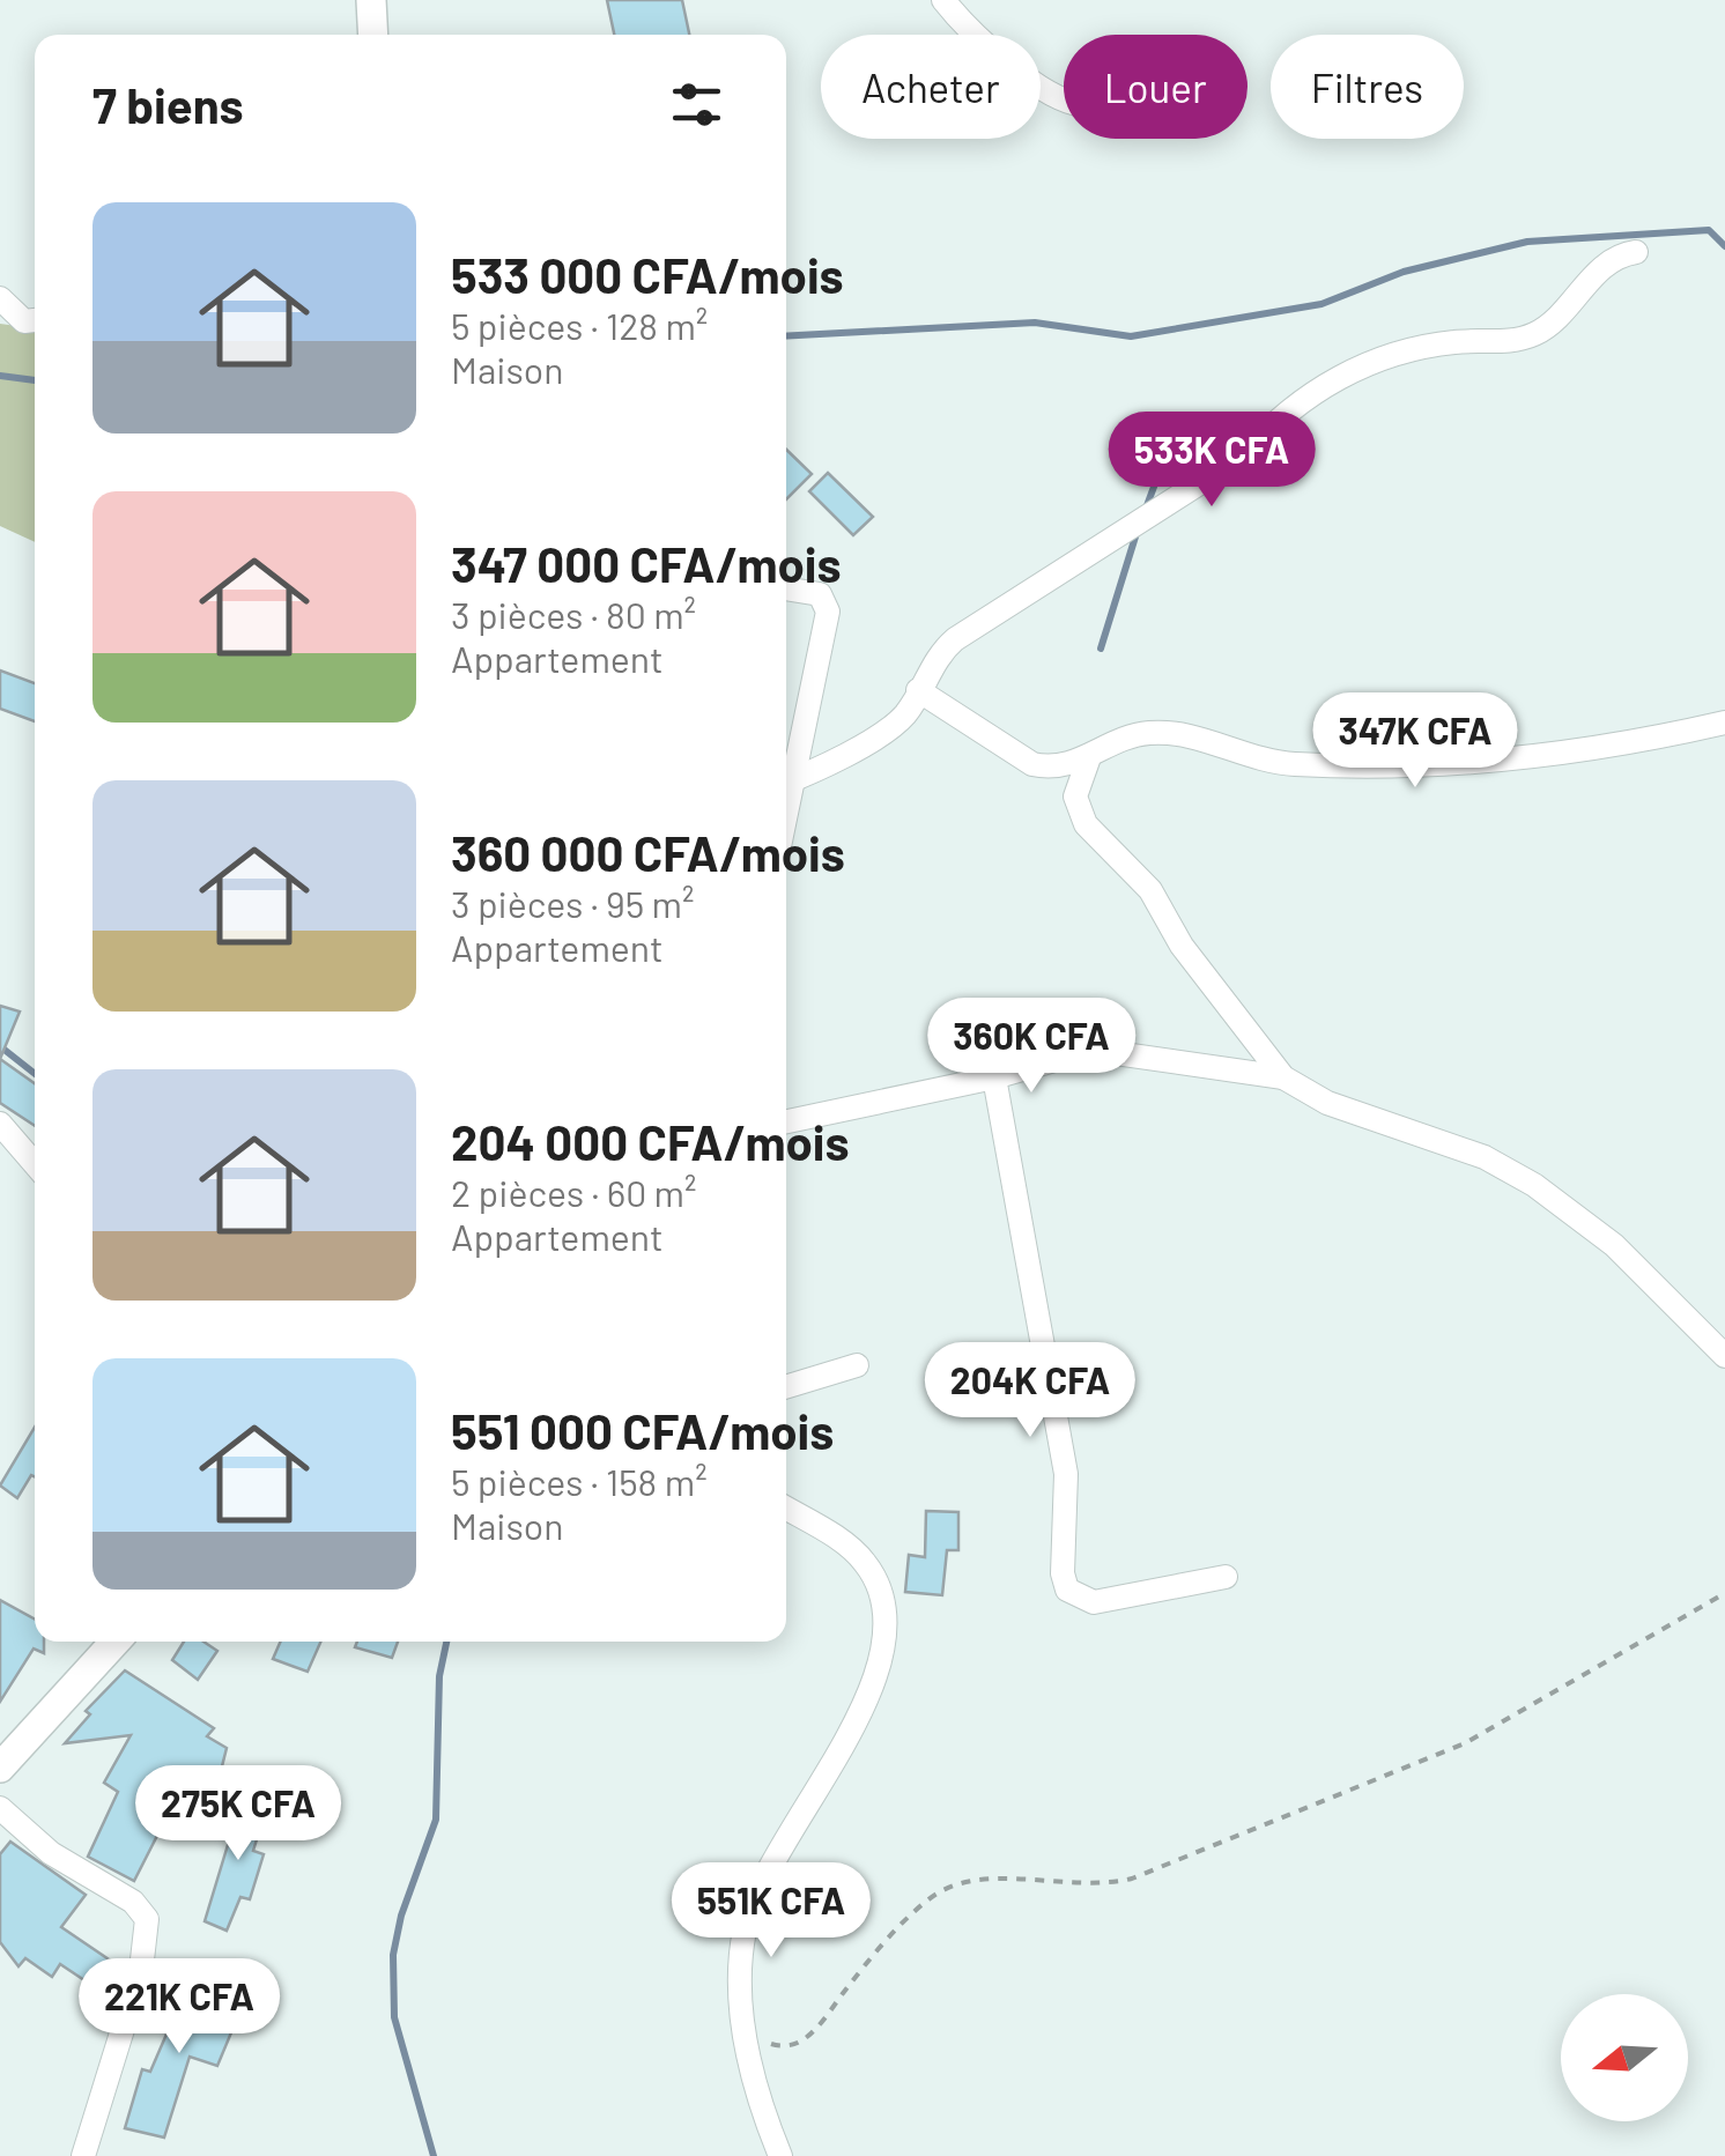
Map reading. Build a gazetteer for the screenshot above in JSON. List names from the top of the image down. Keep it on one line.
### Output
{"north":"left","page":{"chip":["Acheter","Louer","Filtres"],"heading":"7 biens","list":[{"name":"533 000 CFA/mois","note":"5 pièces · 128 m² · Maison"},{"name":"347 000 CFA/mois","note":"3 pièces · 80 m² · Appartement"},{"name":"360 000 CFA/mois","note":"3 pièces · 95 m² · Appartement"},{"name":"204 000 CFA/mois","note":"2 pièces · 60 m² · Appartement"},{"name":"551 000 CFA/mois","note":"5 pièces · 158 m² · Maison"}],"price":["533K CFA","347K CFA","360K CFA","204K CFA","275K CFA","551K CFA","221K CFA"]}}
